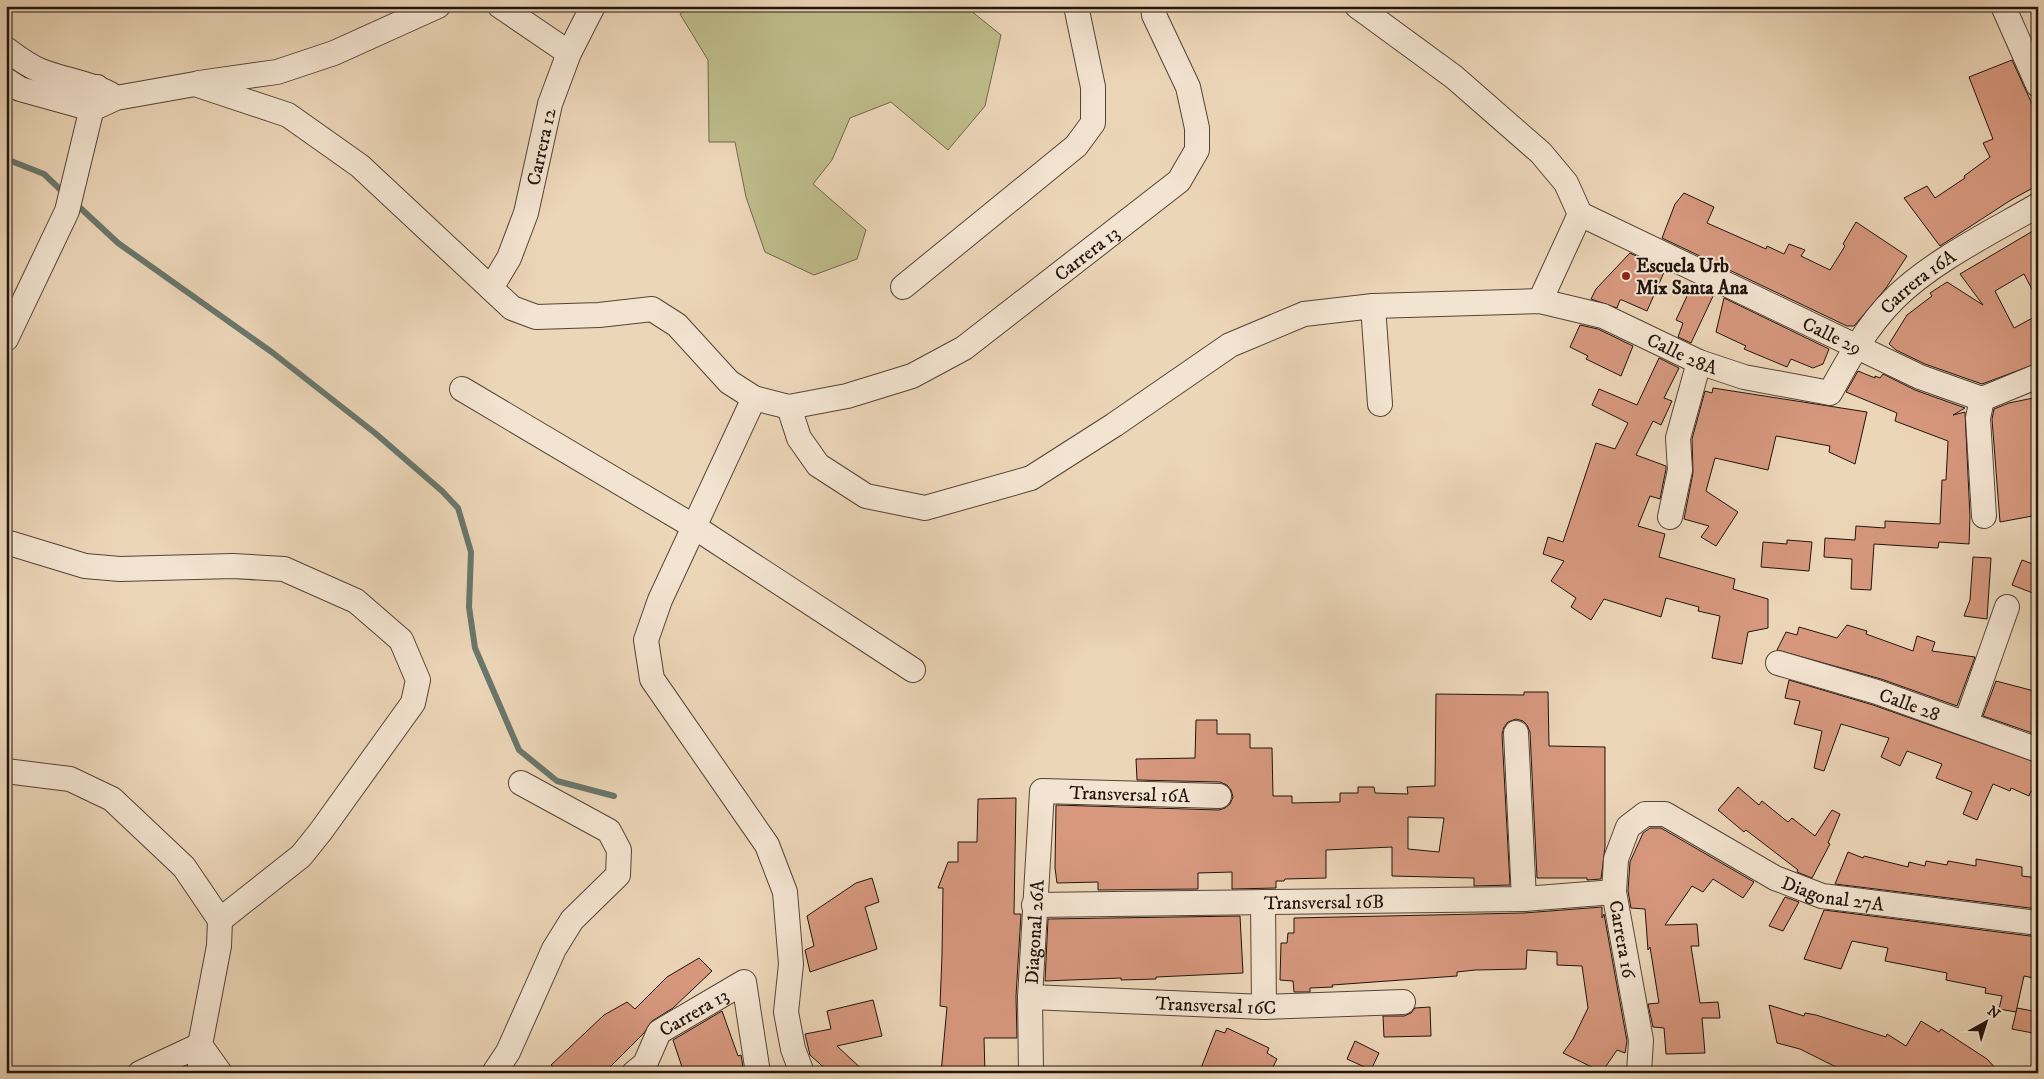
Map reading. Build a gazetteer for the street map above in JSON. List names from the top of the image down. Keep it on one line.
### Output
{"streets":{"street":["Carrera 12","Carrera 13","Carrera 16A","Calle 29","Calle 28A","Calle 28","Transversal 16A","Diagonal 27A","Transversal 16B","Diagonal 26A","Carrera 16","Transversal 16C"]},"crossings":[["Carrera 13","Calle 28A"],["Carrera 16A","Calle 29"],["Carrera 16A","Calle 28A"],["Transversal 16A","Diagonal 26A"],["Diagonal 27A","Carrera 16"],["Transversal 16B","Diagonal 26A"],["Transversal 16B","Carrera 16"],["Diagonal 26A","Transversal 16C"]],"places":["Escuela Urb Mix Santa Ana"],"north":"top right"}
